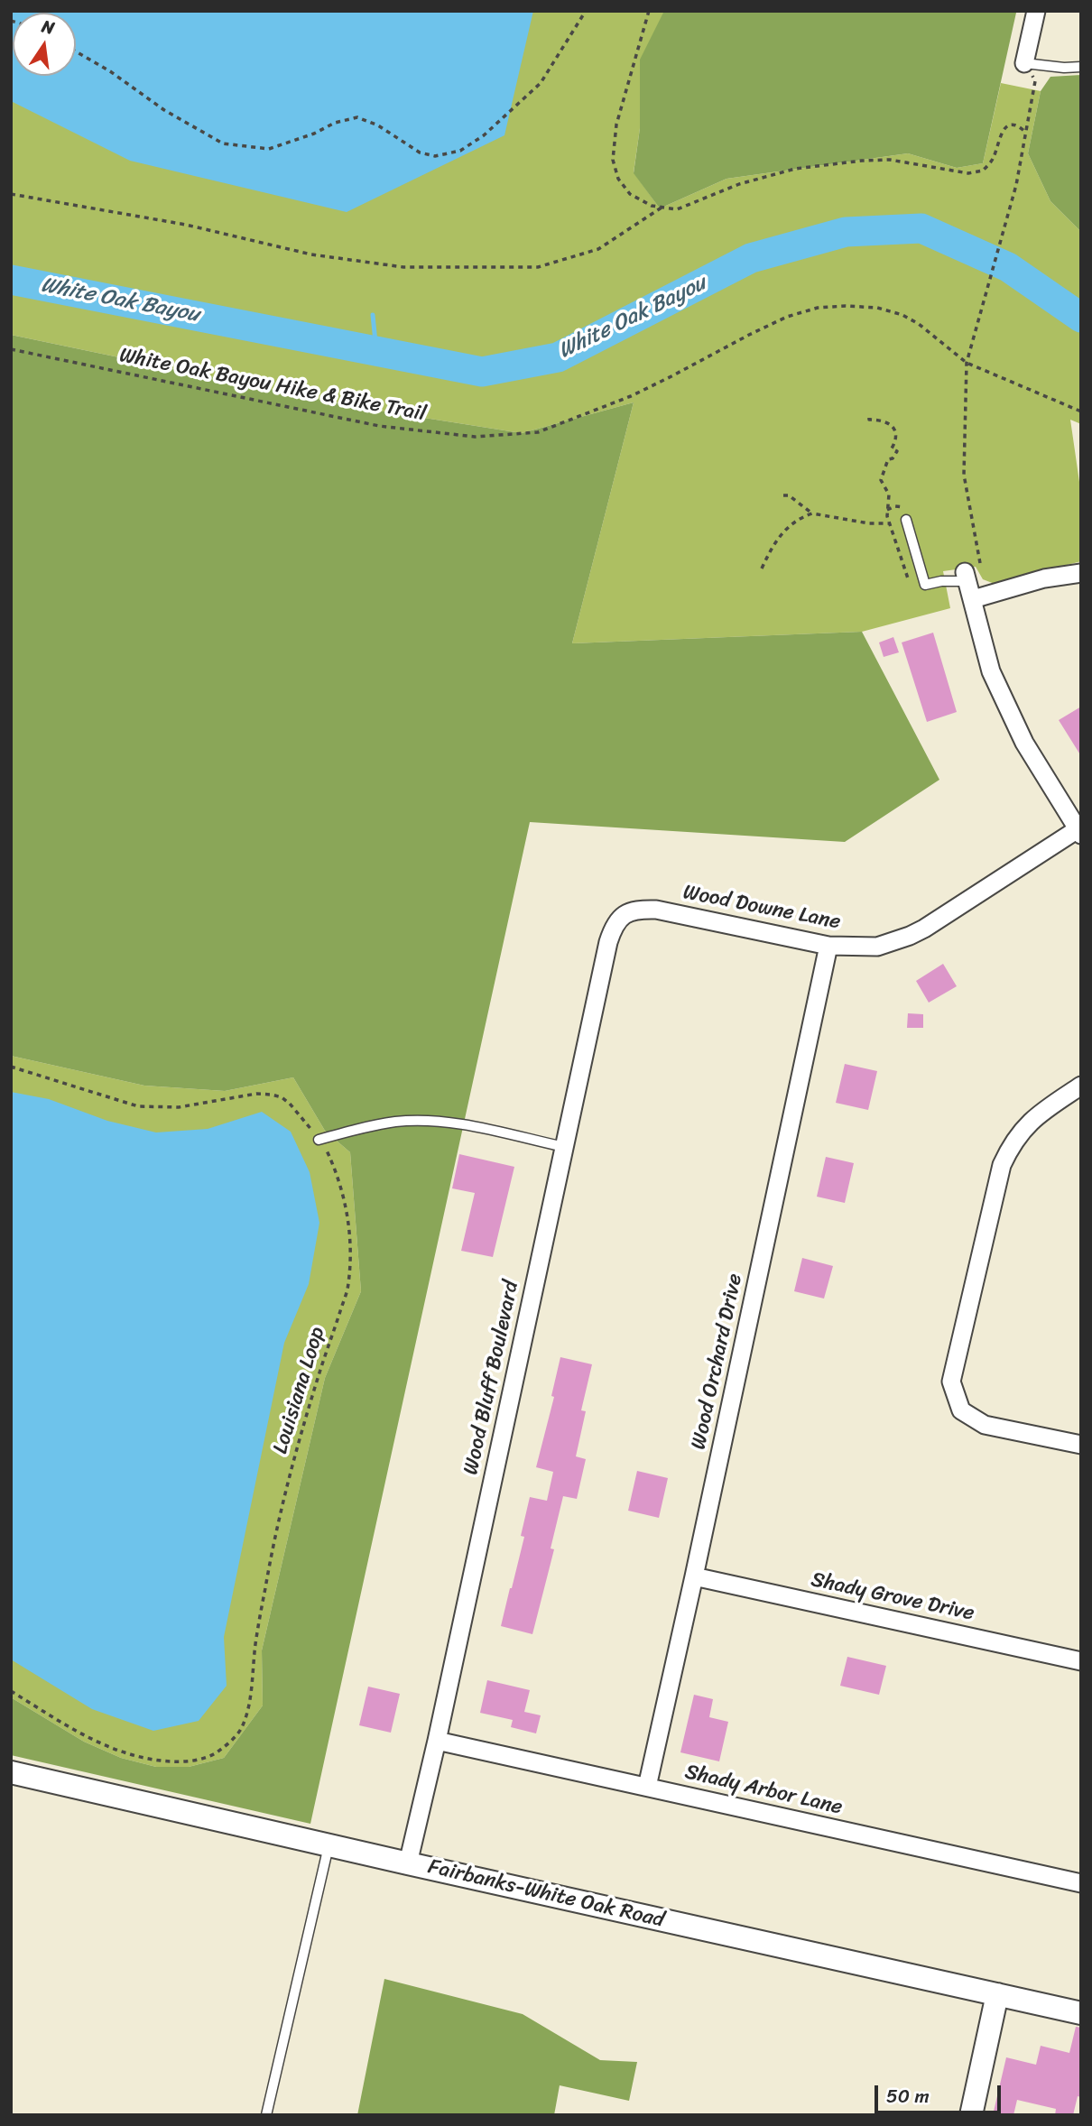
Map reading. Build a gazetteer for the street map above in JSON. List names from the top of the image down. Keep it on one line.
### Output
{"streets":{"street":["Wood Downe Lane","Wood Orchard Drive","Wood Bluff Boulevard","Shady Grove Drive","Shady Arbor Lane","Fairbanks-White Oak Road"],"path":["White Oak Bayou Hike & Bike Trail","Louisiana Loop"]},"crossings":[["Wood Downe Lane","Wood Orchard Drive"],["Wood Downe Lane","Wood Bluff Boulevard"],["Wood Orchard Drive","Shady Grove Drive"],["Wood Orchard Drive","Shady Arbor Lane"],["Wood Bluff Boulevard","Shady Arbor Lane"],["Wood Bluff Boulevard","Fairbanks-White Oak Road"]],"water":["White Oak Bayou"],"scale_bar":"50 m","north":"top"}
